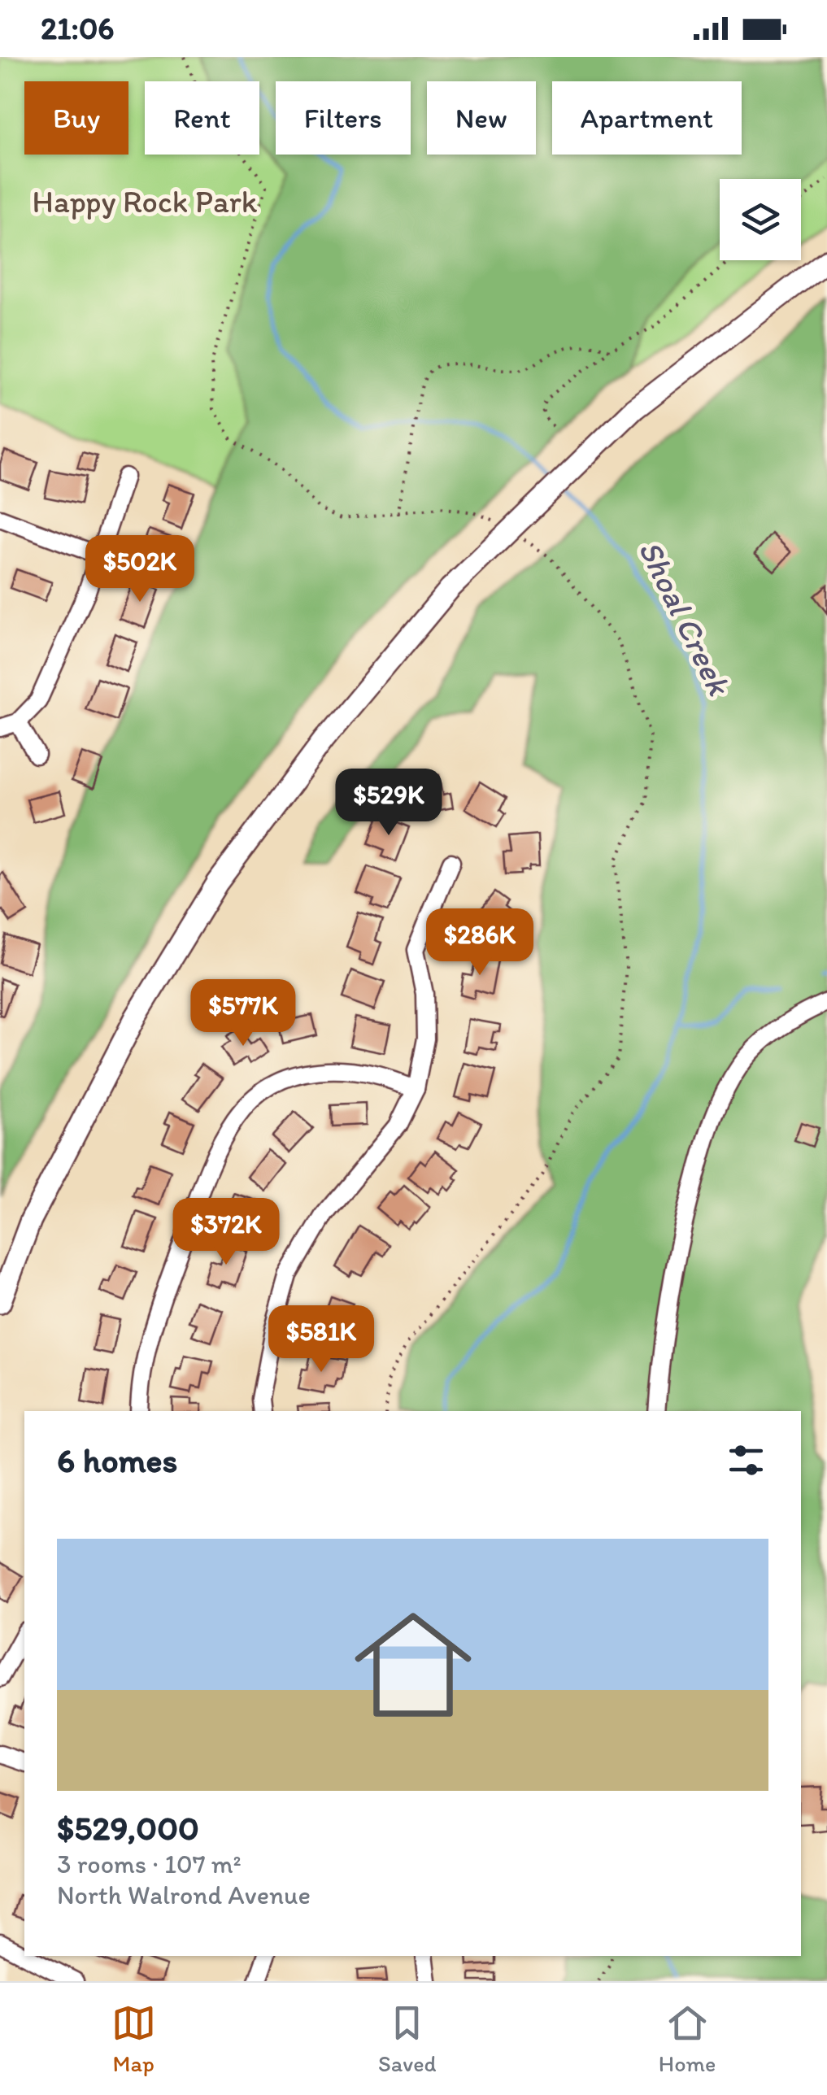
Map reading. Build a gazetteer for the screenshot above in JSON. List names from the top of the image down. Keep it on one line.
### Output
{"water":["Shoal Creek"],"parks":["Happy Rock Park"],"page":{"status":"21:06","chip":["Buy","Rent","Filters","New","Apartment"],"price":["$502K","$529K","$286K","$577K","$372K","$581K"],"heading":"6 homes","list":[{"name":"$529,000","note":"3 rooms · 107 m² · North Walrond Avenue"}],"tabs":["Map","Saved","Home"]}}
